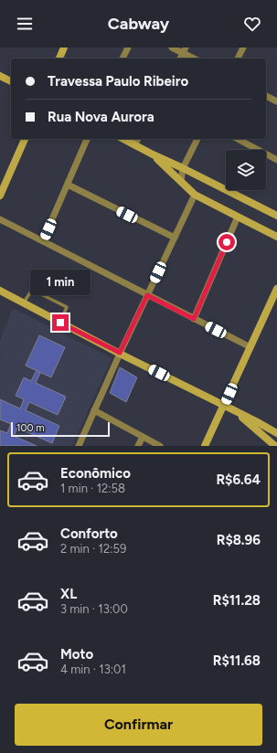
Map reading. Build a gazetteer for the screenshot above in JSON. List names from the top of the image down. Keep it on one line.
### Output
{"scale_bar":"100 m","page":{"header":"Cabway","banner":["Travessa Paulo Ribeiro","Rua Nova Aurora"],"bubble":"1 min","scale":"100 m","list":[{"name":"Econômico","note":"1 min · 12:58","value":"R$6.64"},{"name":"Conforto","note":"2 min · 12:59","value":"R$8.96"},{"name":"XL","note":"3 min · 13:00","value":"R$11.28"},{"name":"Moto","note":"4 min · 13:01","value":"R$11.68"}],"buttons":"Confirmar"}}
